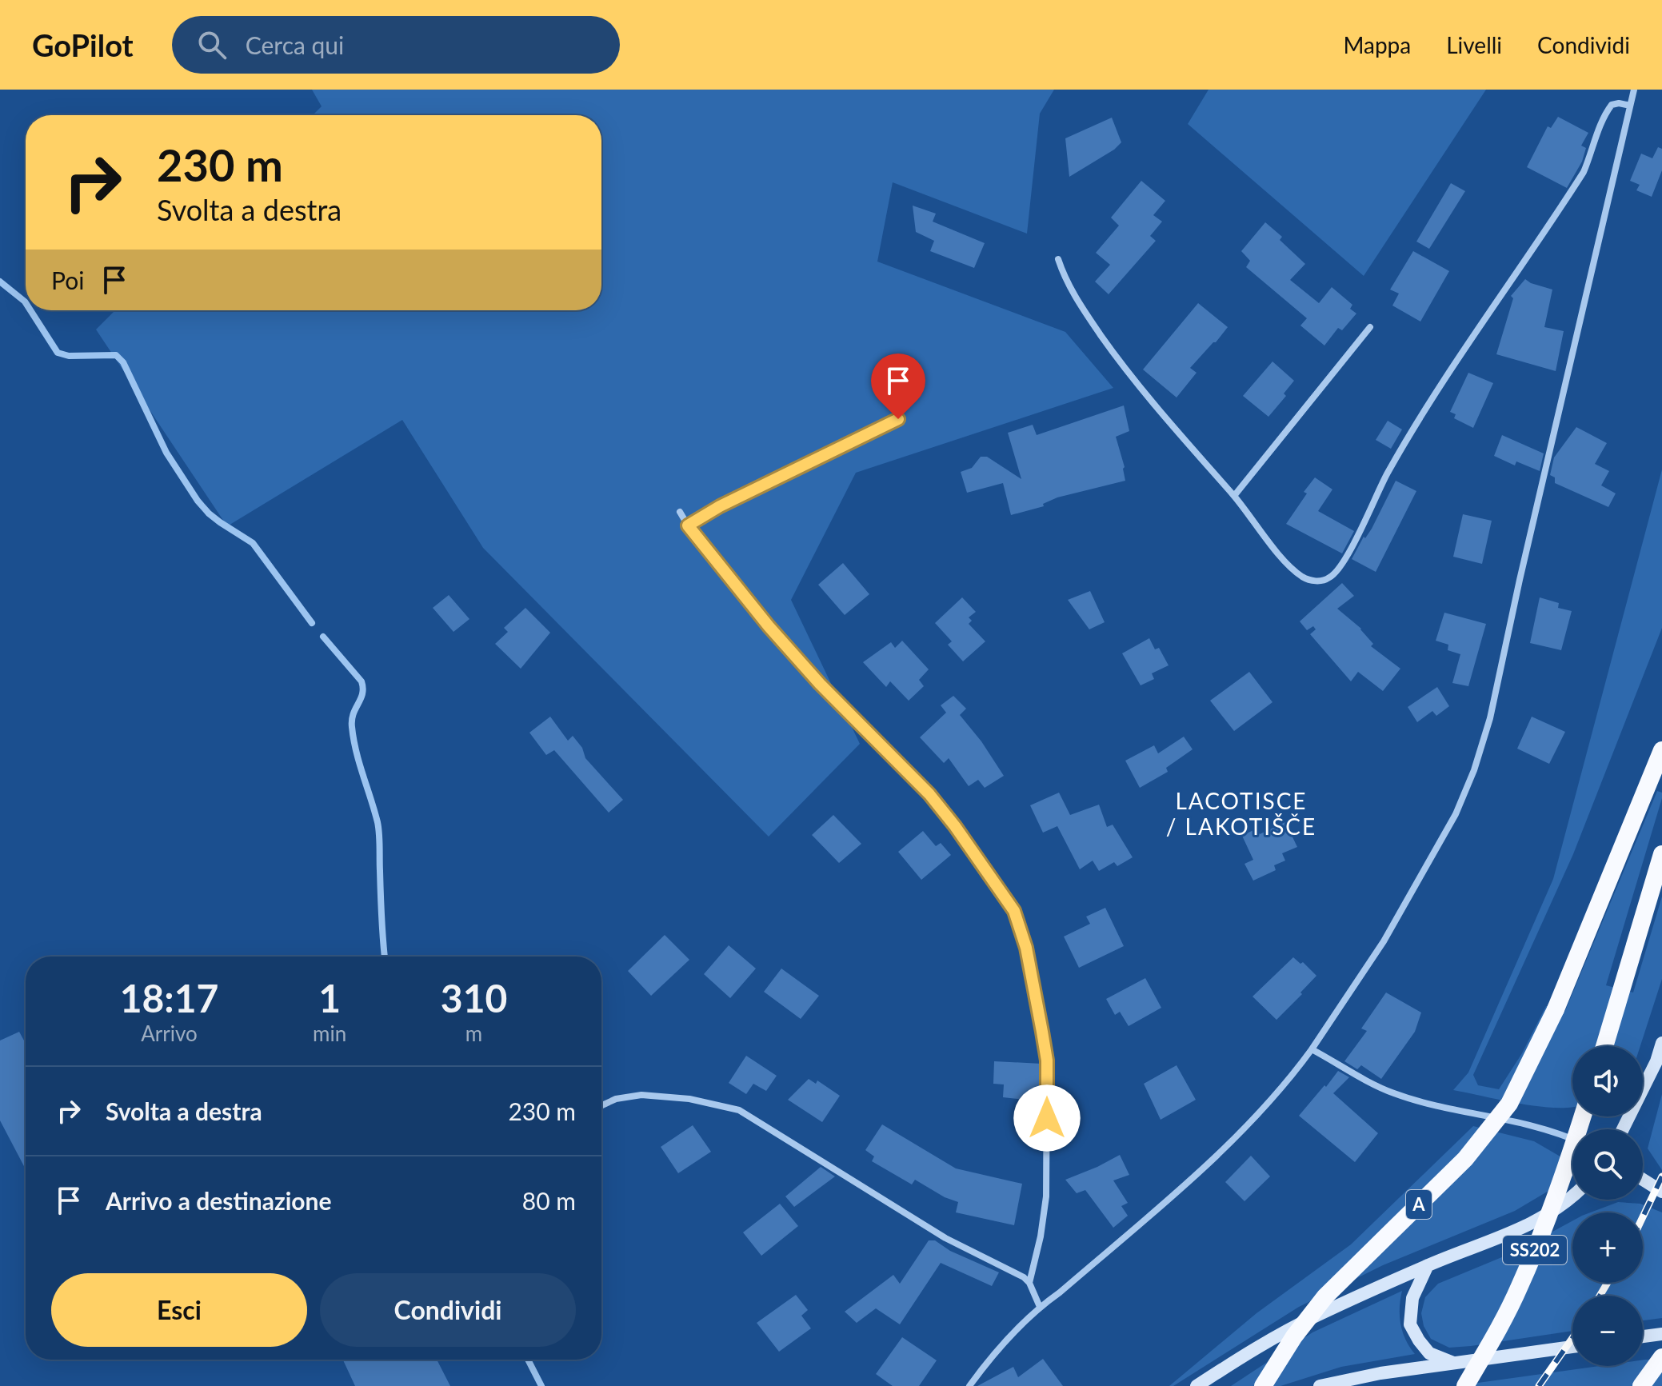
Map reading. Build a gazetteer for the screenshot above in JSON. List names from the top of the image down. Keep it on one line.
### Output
{"streets":{"highway":["A","SS202"]},"districts":["LACOTISCE / LAKOTIŠČE"],"page":{"header":"GoPilot","search":"Cerca qui","nav":["Mappa","Livelli","Condividi"],"turn":["230 m","Svolta a destra"],"then":"Poi","eta":["18:17","Arrivo","1","min","310","m"],"map_buttons":["+","−"],"list":[{"name":"Svolta a destra","value":"230 m"},{"name":"Arrivo a destinazione","value":"80 m"}],"buttons":["Esci","Condividi"]}}
